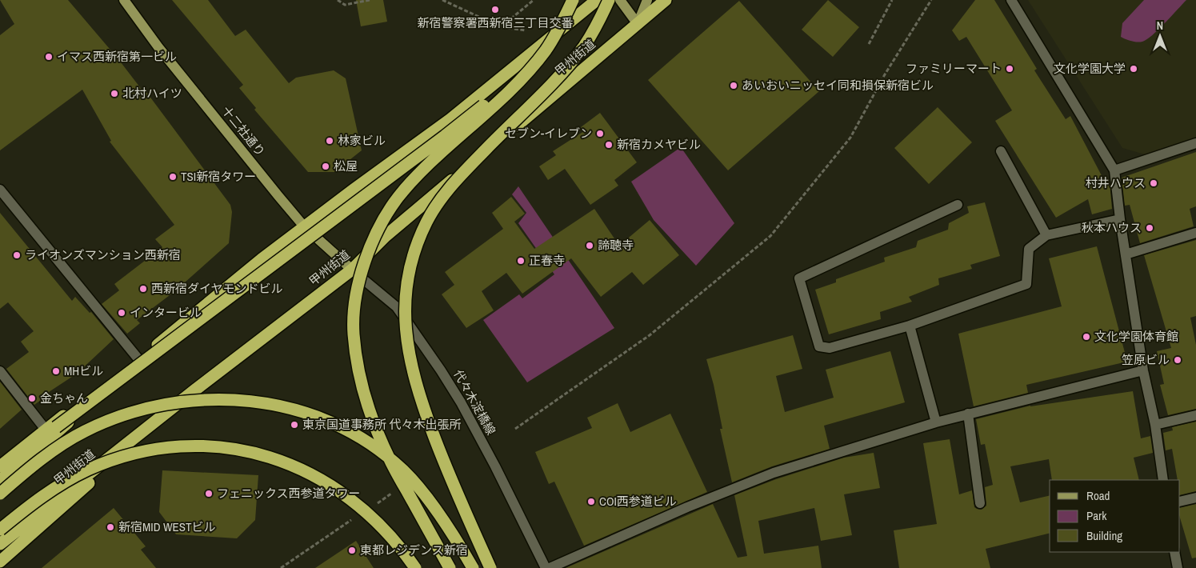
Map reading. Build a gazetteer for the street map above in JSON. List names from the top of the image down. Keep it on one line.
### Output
{"streets":{"highway":["甲州街道"],"main road":["十二社通り"],"street":["代々木淀橋線"]},"crossings":[["甲州街道","十二社通り"],["甲州街道","代々木淀橋線"],["十二社通り","代々木淀橋線"]],"places":["新宿警察署西新宿三丁目交番","イマス西新宿第一ビル","ファミリーマート","文化学園大学","あいおいニッセイ同和損保新宿ビル","北村ハイツ","セブン-イレブン","林家ビル","新宿カメヤビル","松屋","TSI新宿タワー","村井ハウス","秋本ハウス","諦聴寺","ライオンズマンション西新宿","正春寺","西新宿ダイヤモンドビル","インタービル","文化学園体育館","笠原ビル","MHビル","金ちゃん","東京国道事務所 代々木出張所","フェニックス西参道タワー","COI西参道ビル","新宿MID WESTビル","東都レジデンス新宿"],"legend":["Road","Park","Building"],"north":"top"}
